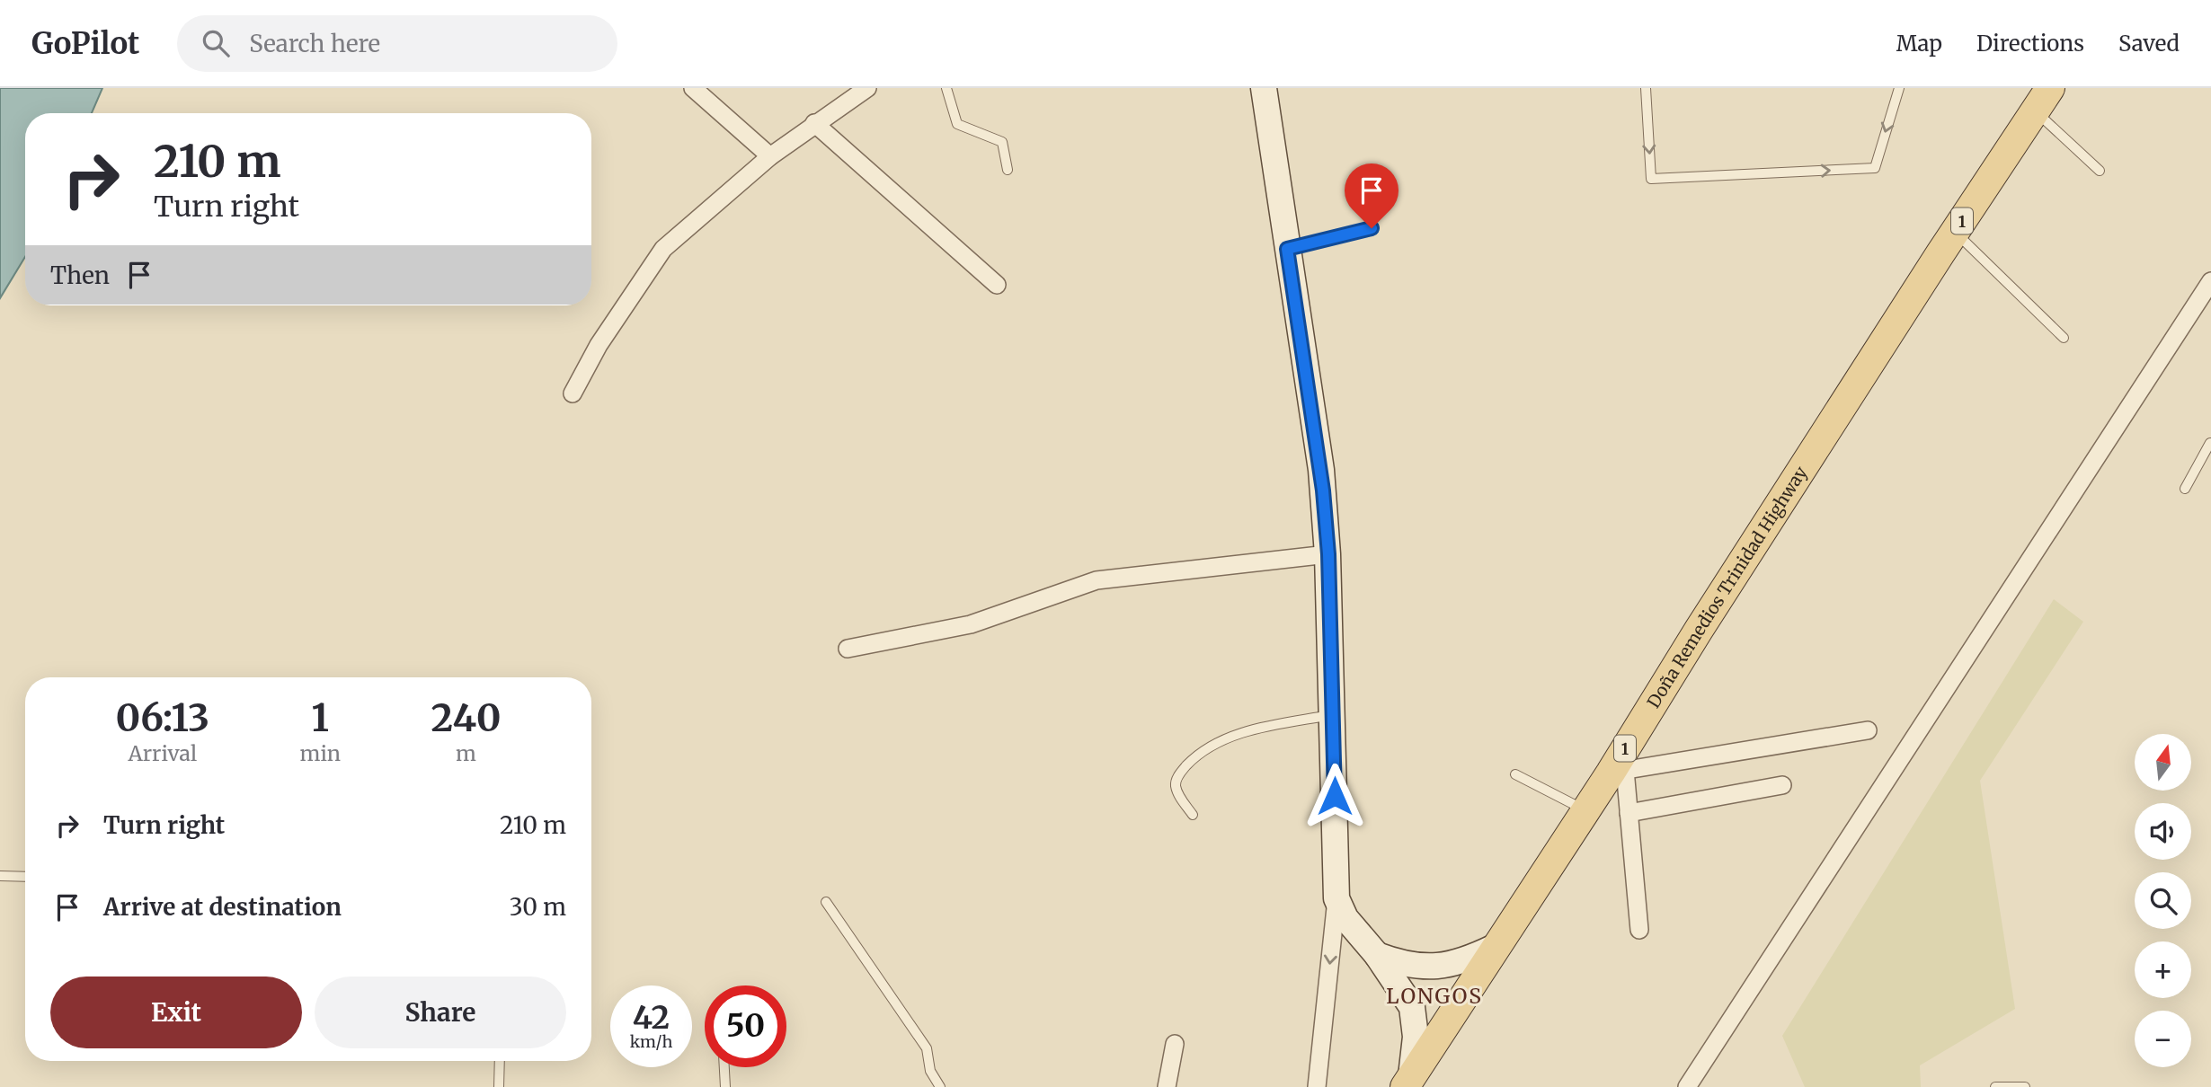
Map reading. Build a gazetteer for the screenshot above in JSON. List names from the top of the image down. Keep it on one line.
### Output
{"streets":{"main road":["1","Doña Remedios Trinidad Highway"]},"districts":["LONGOS"],"north":"top","page":{"header":"GoPilot","search":"Search here","nav":["Map","Directions","Saved"],"turn":["210 m","Turn right"],"then":"Then","eta":["06:13","Arrival","1","min","240","m"],"map_buttons":["+","−"],"list":[{"name":"Turn right","value":"210 m"},{"name":"Arrive at destination","value":"30 m"}],"buttons":["Exit","Share"],"speed":"42 km/h","limit":"50"}}
